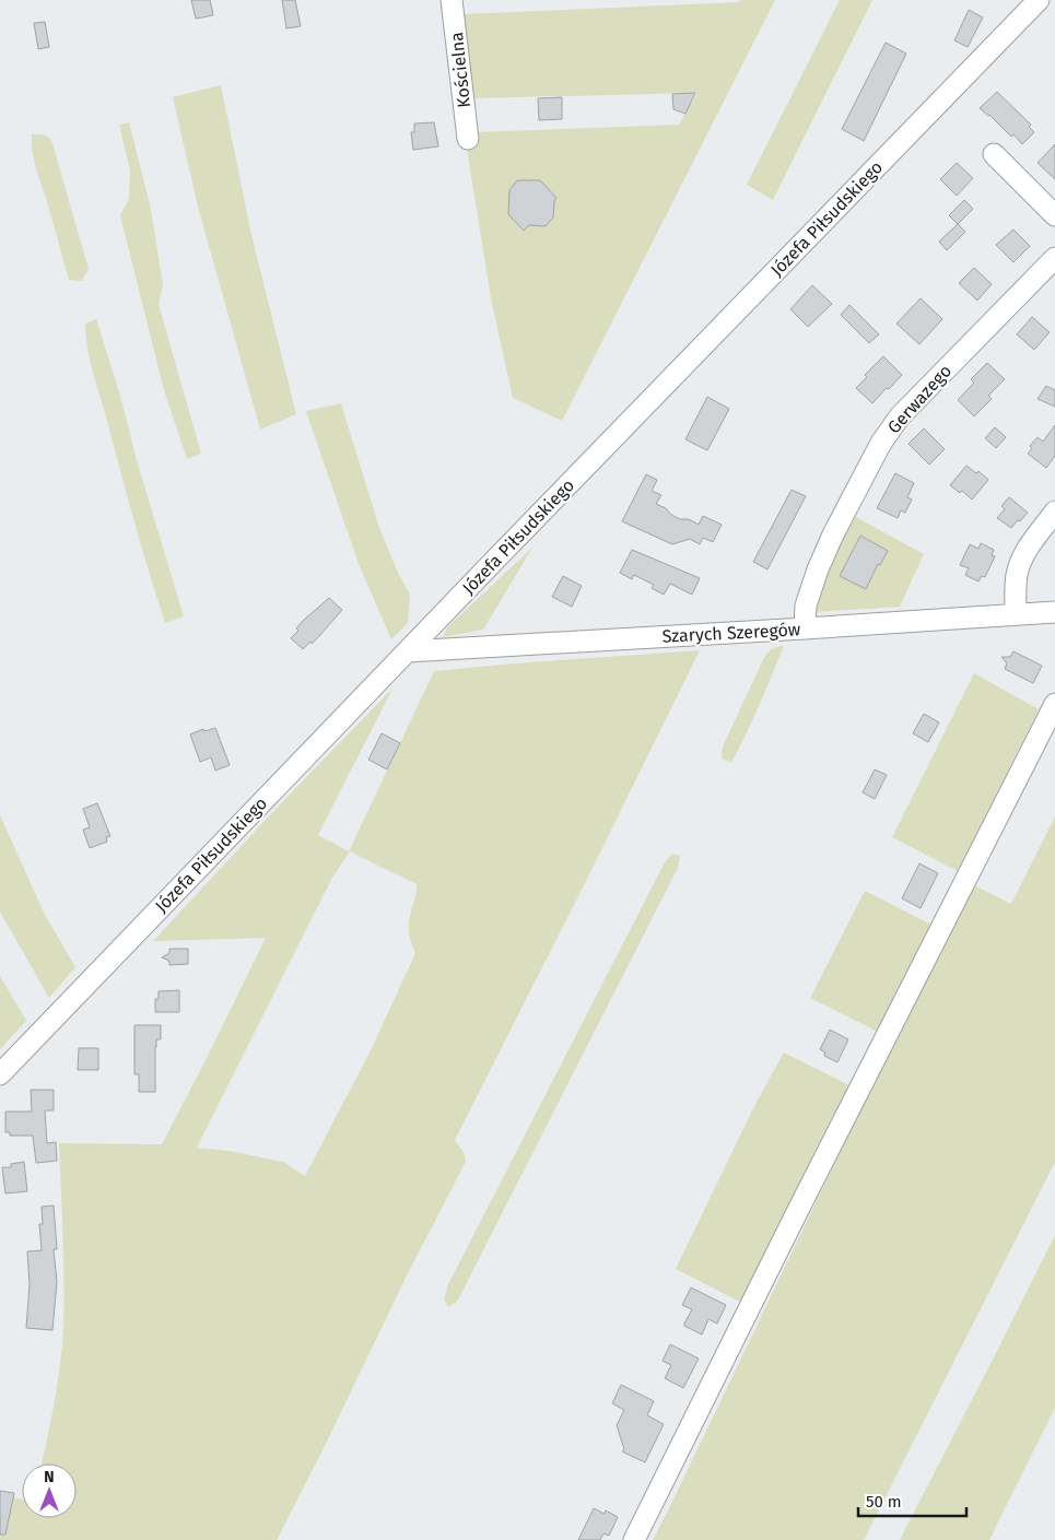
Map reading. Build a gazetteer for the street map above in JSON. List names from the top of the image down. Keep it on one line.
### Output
{"streets":{"street":["Kościelna","Józefa Piłsudskiego","Gerwazego","Szarych Szeregów"]},"crossings":[["Józefa Piłsudskiego","Szarych Szeregów"],["Gerwazego","Szarych Szeregów"]],"scale_bar":"50 m","north":"top"}
